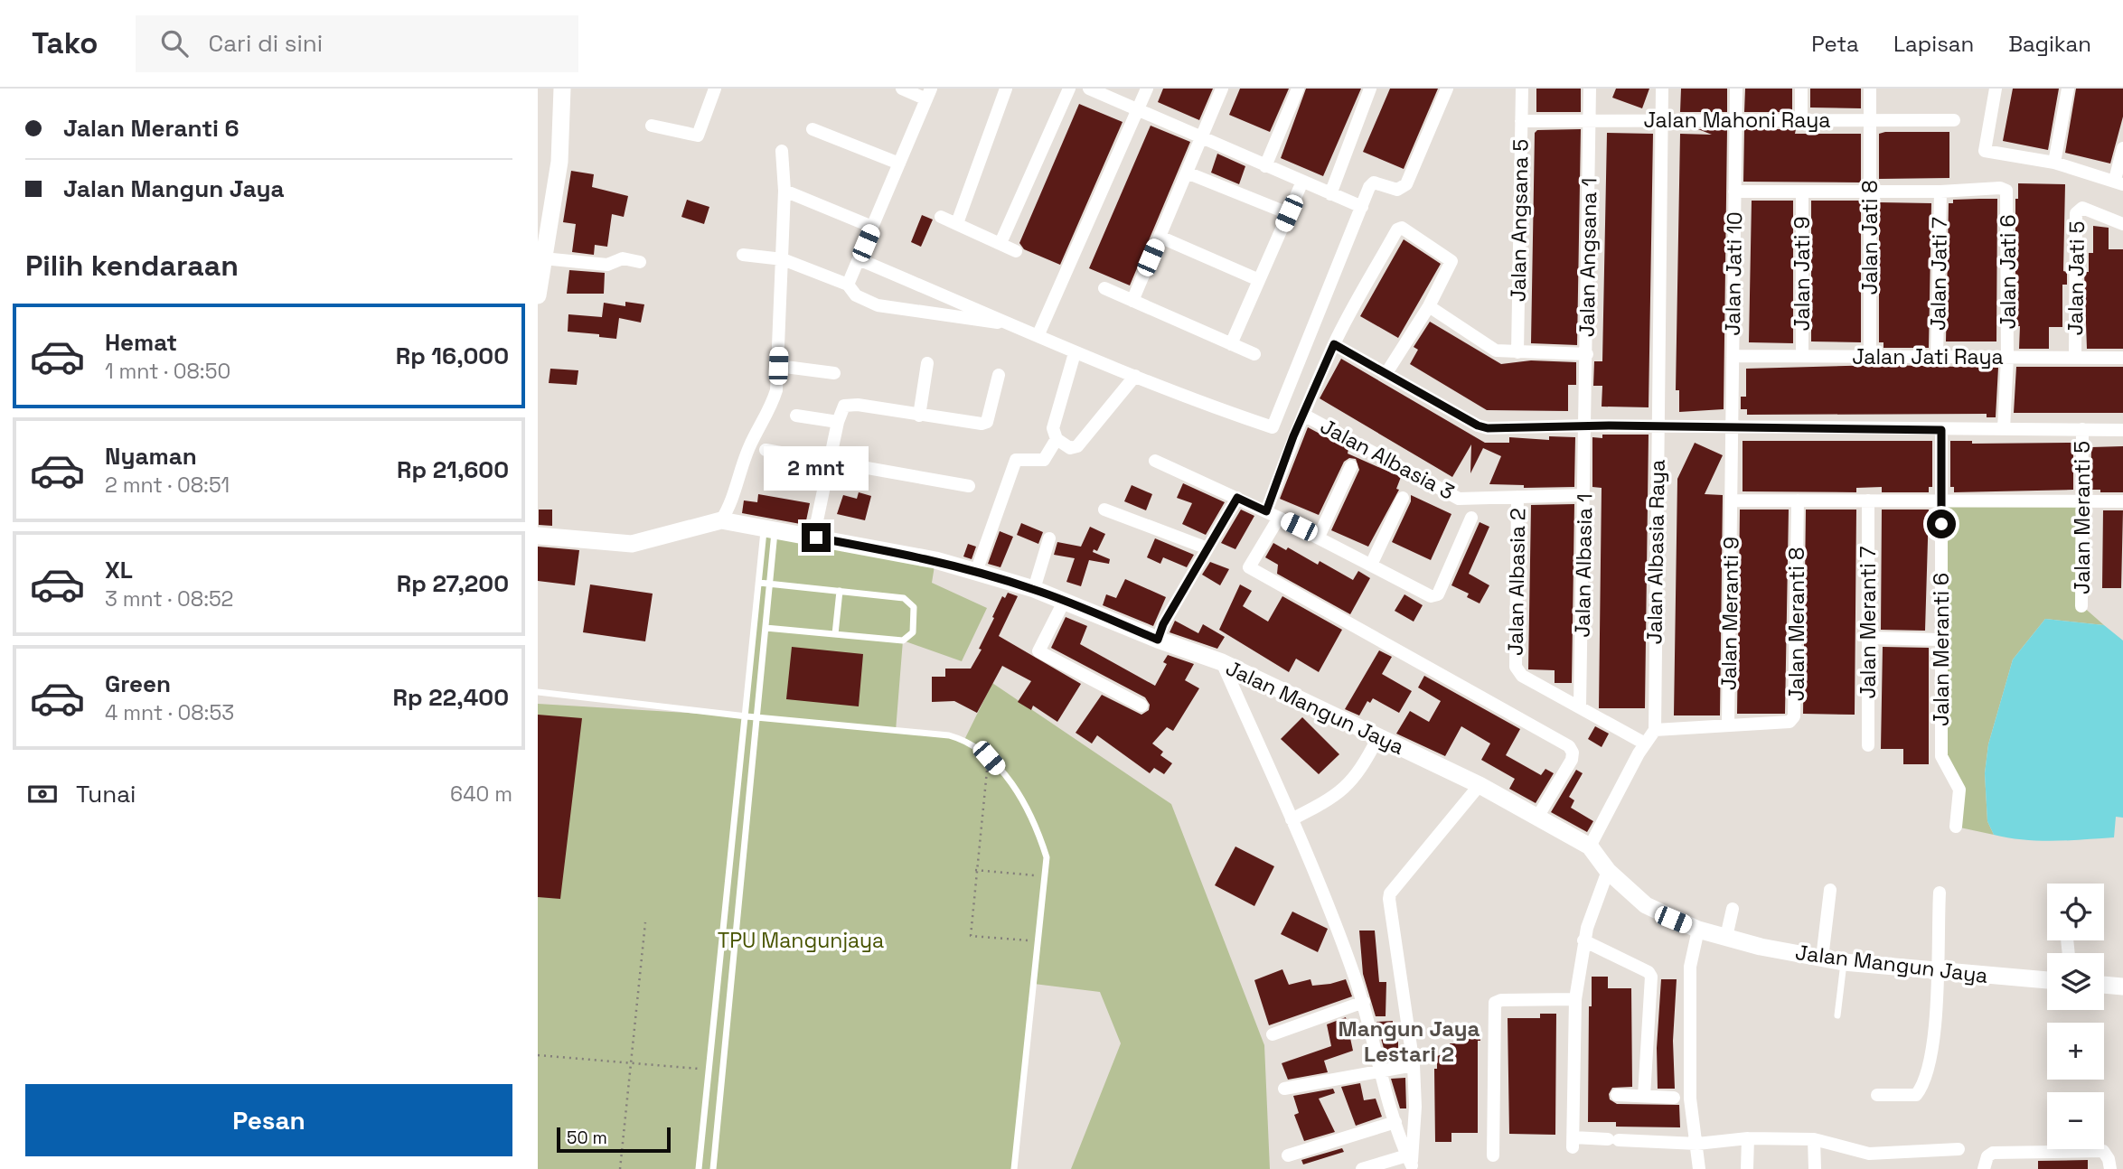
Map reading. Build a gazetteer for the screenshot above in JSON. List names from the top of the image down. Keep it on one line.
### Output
{"streets":{"street":["Jalan Mahoni Raya","Jalan Angsana 5","Jalan Jati 8","Jalan Angsana 1","Jalan Jati 6","Jalan Jati 10","Jalan Jati 9","Jalan Jati 7","Jalan Jati 5","Jalan Jati Raya","Jalan Albasia 3","Jalan Meranti 5","Jalan Albasia Raya","Jalan Albasia 1","Jalan Albasia 2","Jalan Meranti 9","Jalan Meranti 7","Jalan Meranti 8","Jalan Meranti 6","Jalan Mangun Jaya"]},"crossings":[["Jalan Mahoni Raya","Jalan Angsana 5"],["Jalan Mahoni Raya","Jalan Jati 8"],["Jalan Mahoni Raya","Jalan Angsana 1"],["Jalan Mahoni Raya","Jalan Jati 10"],["Jalan Mahoni Raya","Jalan Albasia Raya"],["Jalan Jati 8","Jalan Jati Raya"],["Jalan Angsana 1","Jalan Albasia 1"],["Jalan Jati 6","Jalan Jati 7"],["Jalan Jati 6","Jalan Jati Raya"],["Jalan Jati 10","Jalan Jati Raya"],["Jalan Jati 10","Jalan Meranti 9"],["Jalan Jati 9","Jalan Jati Raya"],["Jalan Jati 7","Jalan Jati Raya"],["Jalan Jati 5","Jalan Jati Raya"],["Jalan Albasia 3","Jalan Albasia 1"],["Jalan Albasia 3","Jalan Albasia 2"],["Jalan Albasia 1","Jalan Albasia 2"],["Jalan Meranti 9","Jalan Meranti 8"]],"districts":["Mangun Jaya Lestari 2"],"parks":["TPU Mangunjaya"],"scale_bar":"50 m","page":{"header":"Tako","search":"Cari di sini","nav":["Peta","Lapisan","Bagikan"],"banner":["Jalan Meranti 6","Jalan Mangun Jaya"],"heading":"Pilih kendaraan","list":[{"name":"Hemat","note":"1 mnt · 08:50","value":"Rp 16,000"},{"name":"Nyaman","note":"2 mnt · 08:51","value":"Rp 21,600"},{"name":"XL","note":"3 mnt · 08:52","value":"Rp 27,200"},{"name":"Green","note":"4 mnt · 08:53","value":"Rp 22,400"}],"bubble":"2 mnt","pay":["Tunai","640 m"],"map_buttons":["+","−"],"buttons":"Pesan","scale":"50 m"}}
